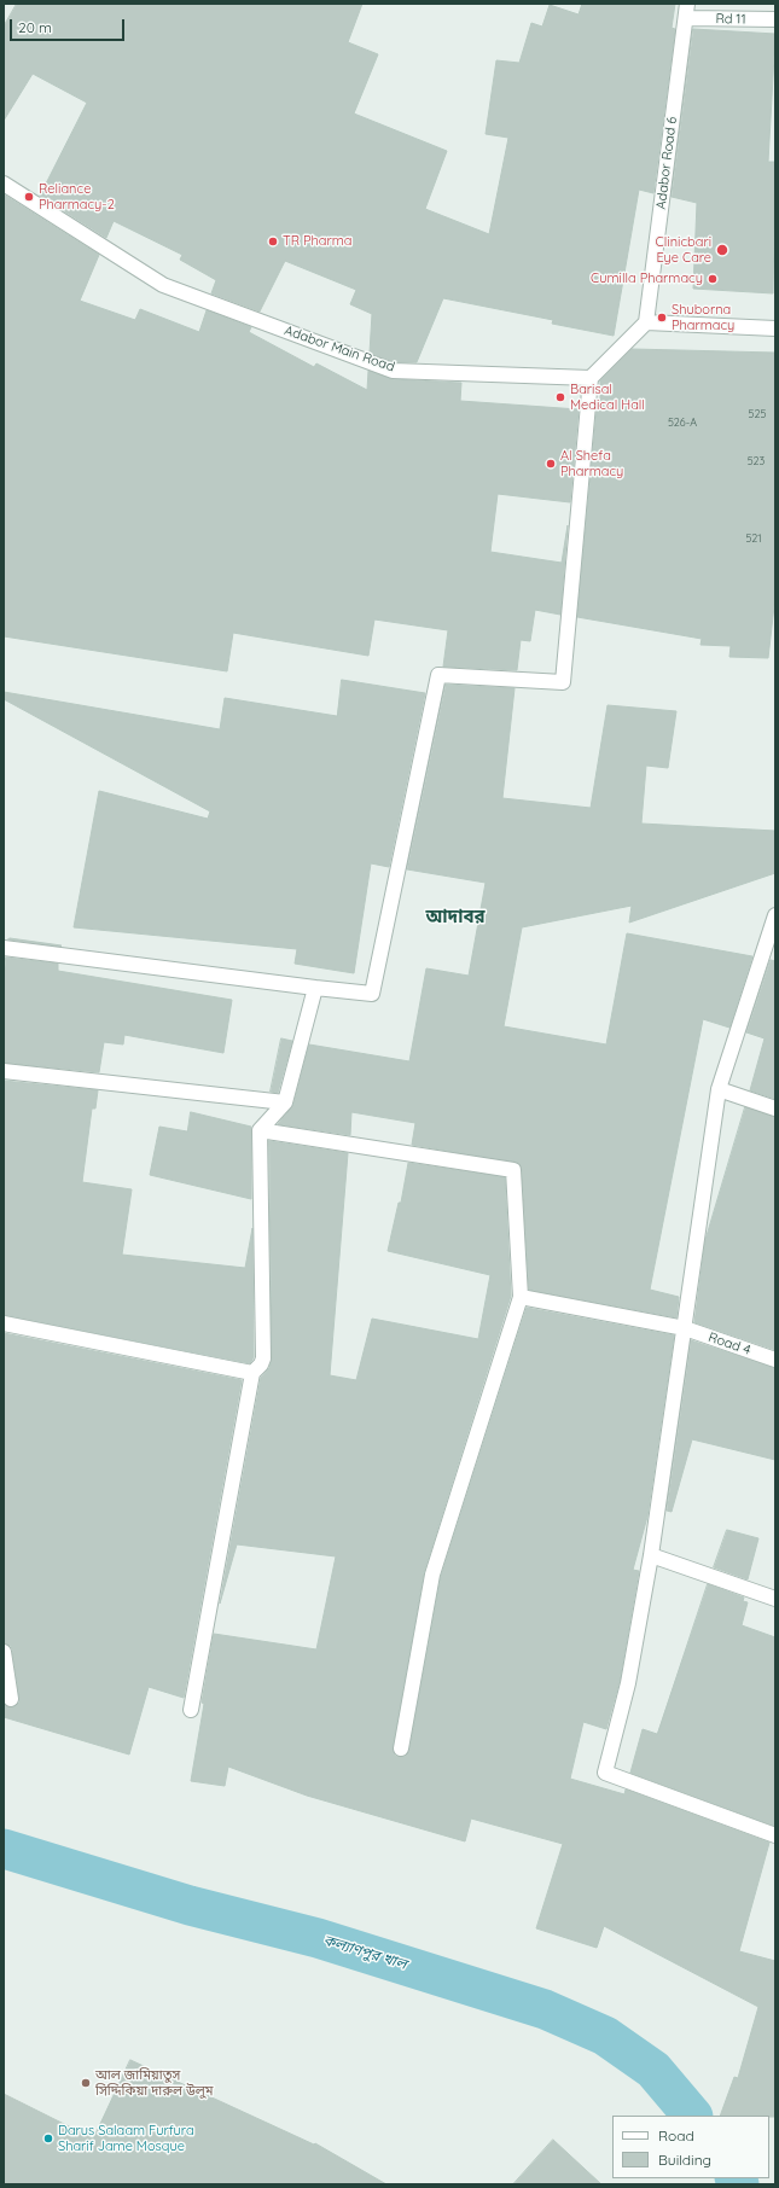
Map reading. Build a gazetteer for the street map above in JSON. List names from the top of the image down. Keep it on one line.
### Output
{"streets":{"street":["Rd 11","Adabor Road 6","Adabor Main Road","Road 4"]},"crossings":[["Rd 11","Adabor Road 6"]],"districts":["আদাবর"],"water":["কল্যাণপুর খাল"],"places":["Reliance Pharmacy-2","TR Pharma","Clinicbari Eye Care","Cumilla Pharmacy","Shuborna Pharmacy","Barisal Medical Hall","Al Shefa Pharmacy","আল জামিয়াতুস সিদ্দিকিয়া দারুল উলুম","Darus Salaam Furfura Sharif Jame Mosque"],"house_numbers":["525","526-A","523","521"],"legend":["Road","Building"],"scale_bar":"20 m"}
